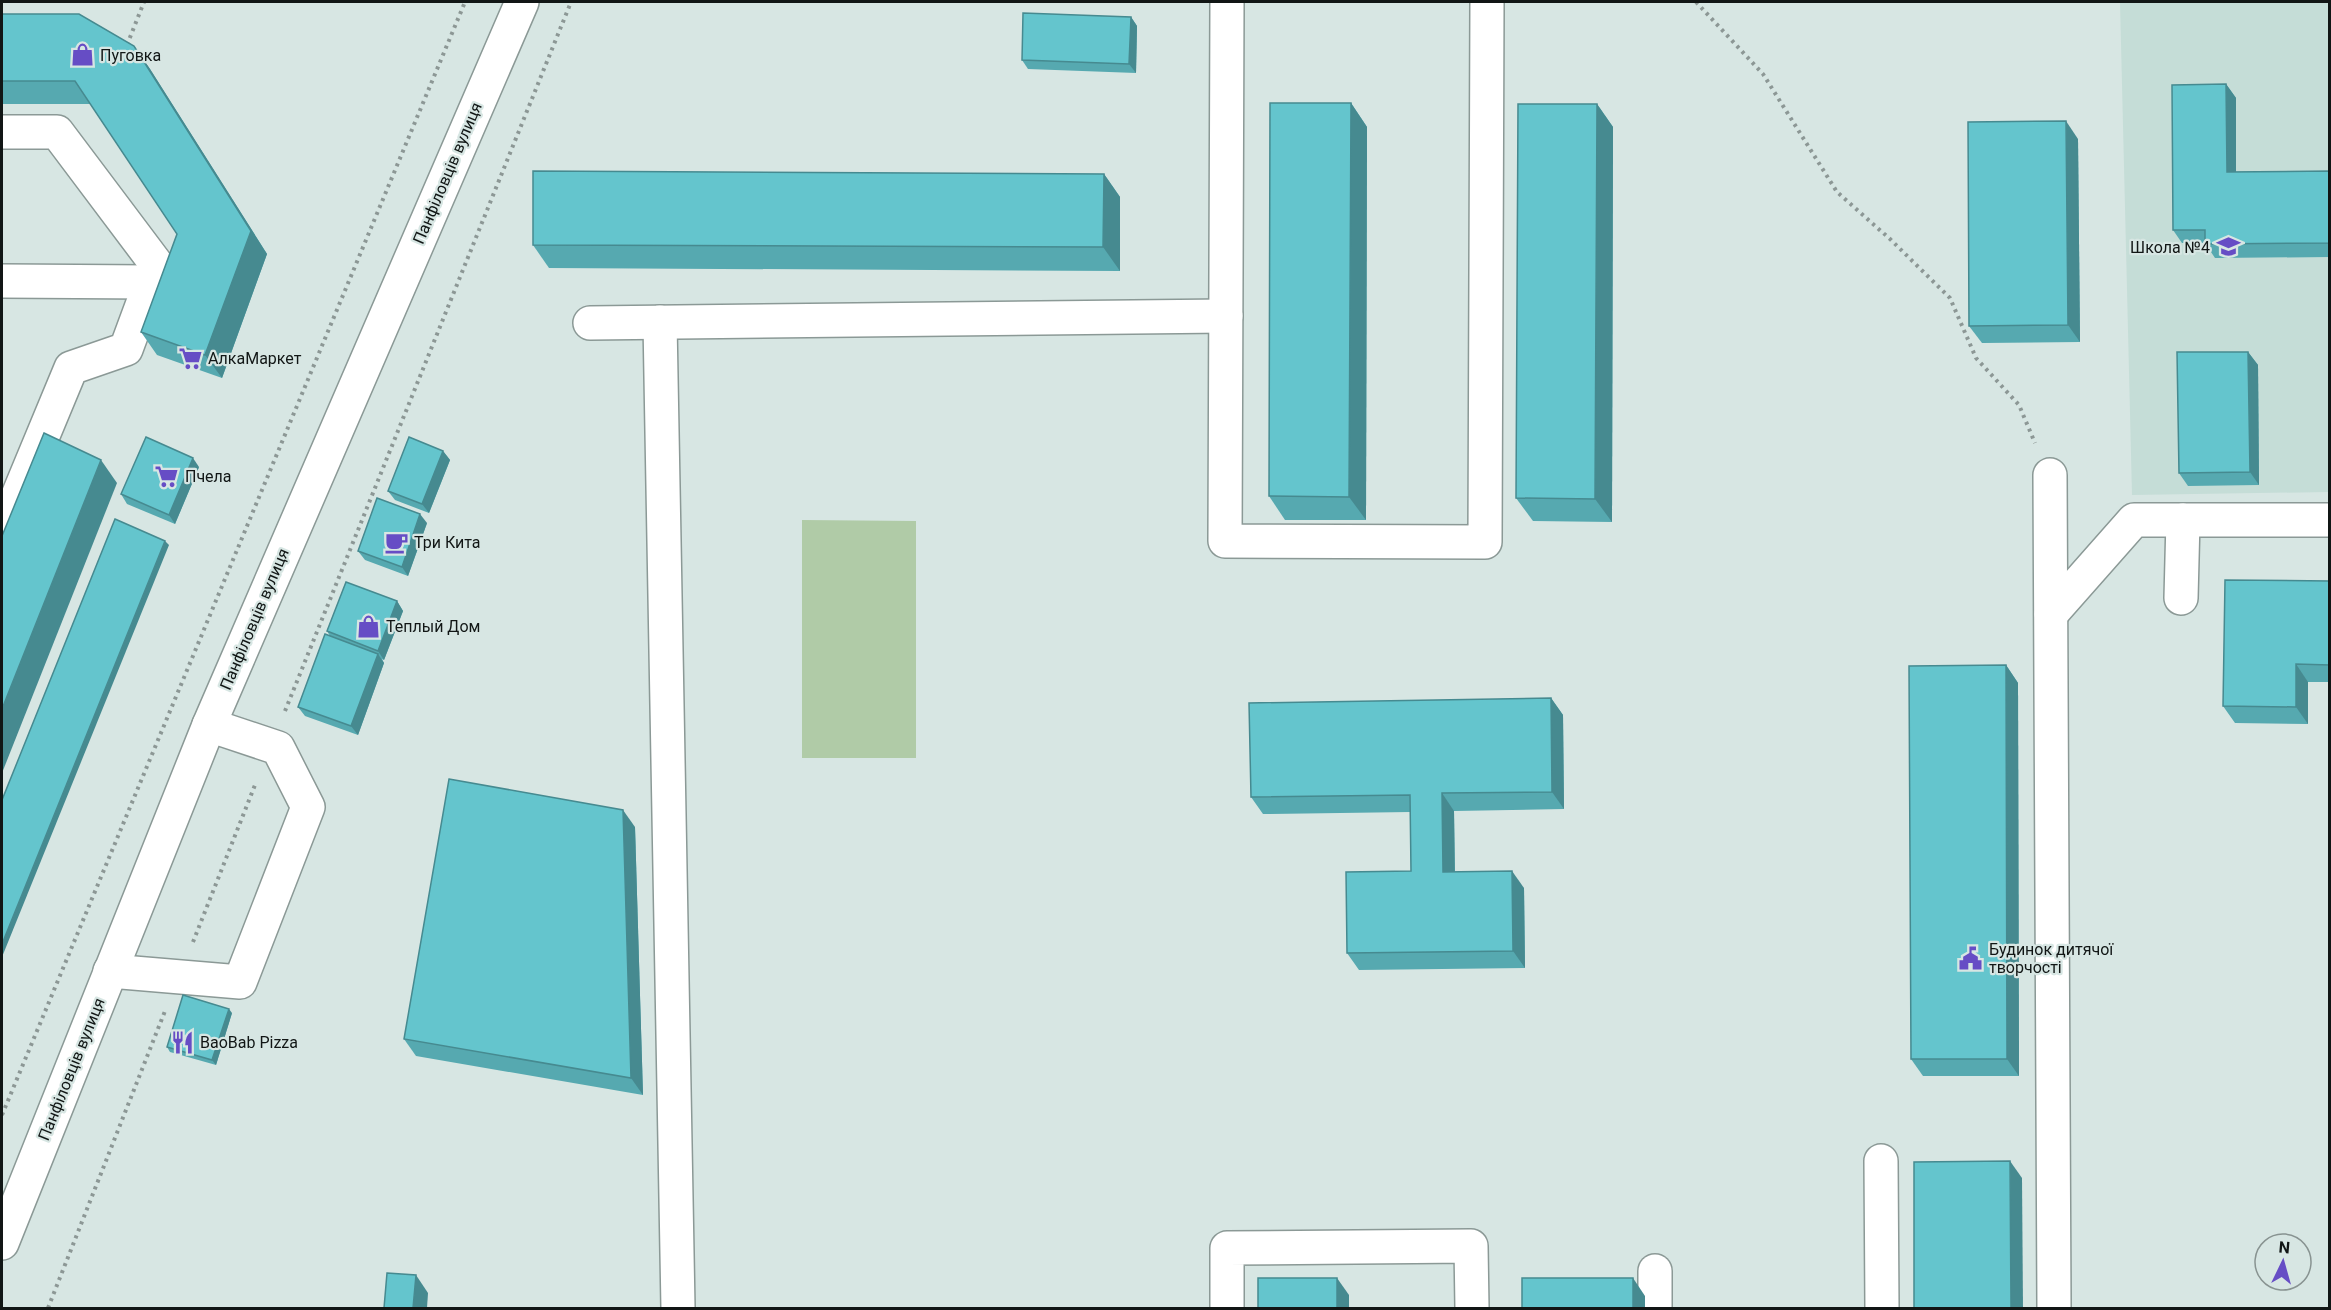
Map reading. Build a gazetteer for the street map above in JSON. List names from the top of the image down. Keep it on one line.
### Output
{"streets":{"street":["Панфіловців вулиця"]},"places":{"shop":["Пуговка","Теплый Дом"],"school or university":["Школа №4"],"supermarket":["АлкаМаркет","Пчела"],"cafe":["Три Кита"],"public building":["Будинок дитячої творчості"],"restaurant":["BaoBab Pizza"]},"north":"top"}
